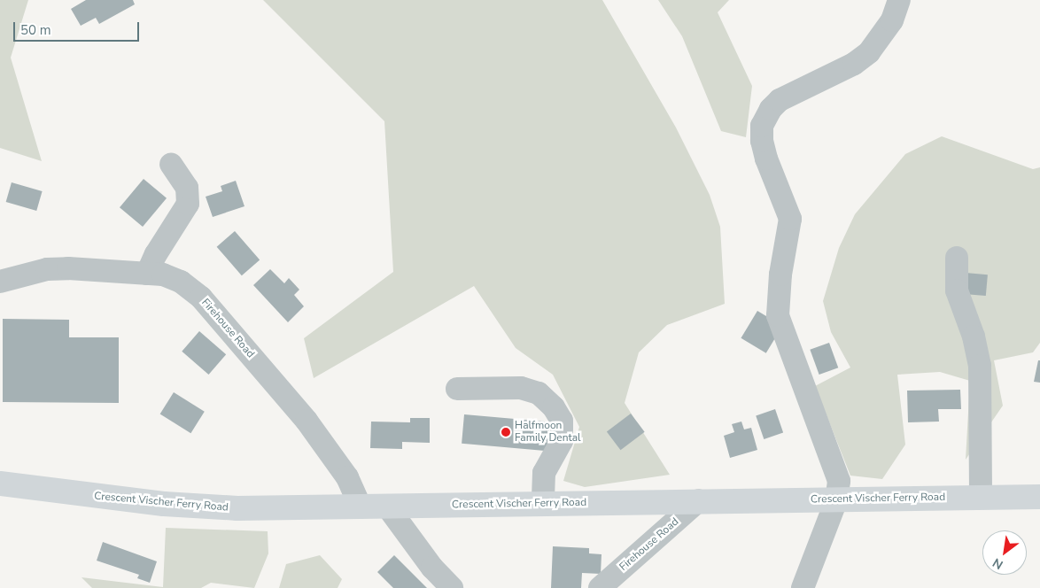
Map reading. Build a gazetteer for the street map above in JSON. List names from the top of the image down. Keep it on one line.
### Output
{"streets":{"main road":["Crescent Vischer Ferry Road"],"street":["Firehouse Road"]},"crossings":[["Firehouse Road","Crescent Vischer Ferry Road"]],"places":["Halfmoon Family Dental"],"scale_bar":"50 m","north":"bottom left"}
